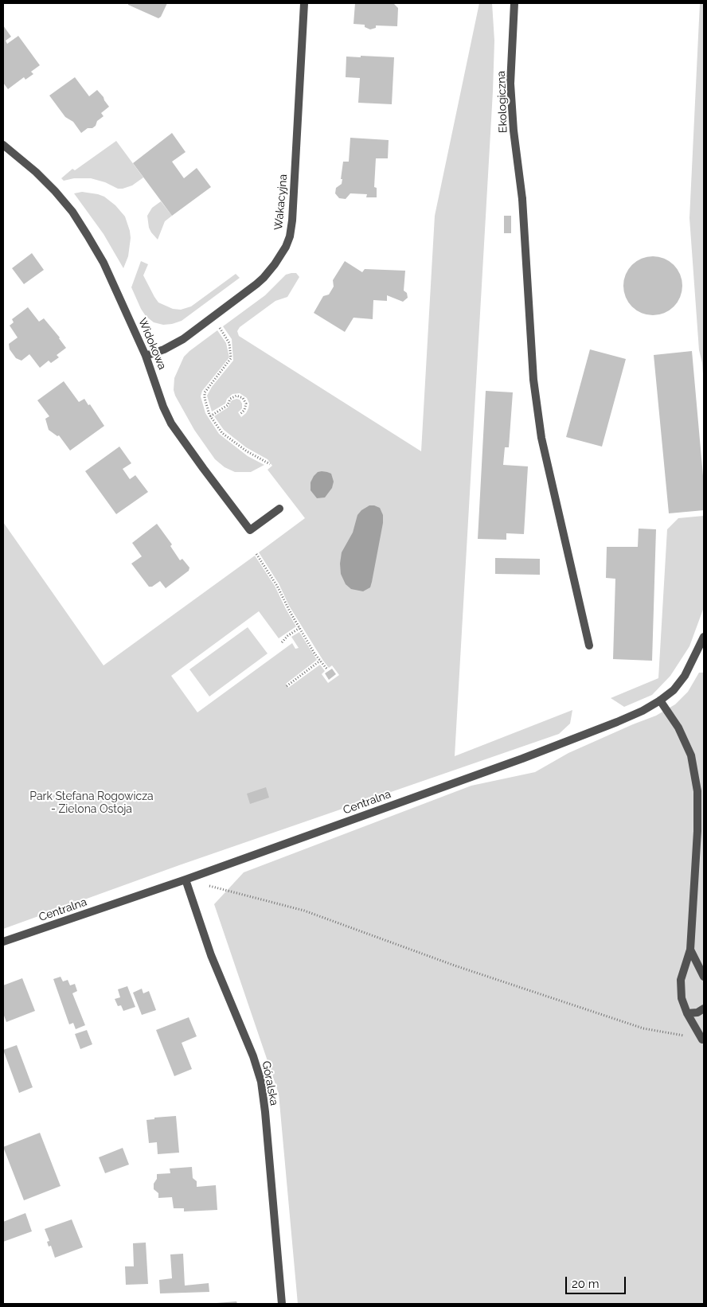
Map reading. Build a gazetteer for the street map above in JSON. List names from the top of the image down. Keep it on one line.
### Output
{"streets":{"street":["Ekologiczna","Wakacyjna","Widokowa","Centralna","Góralska"]},"crossings":[["Wakacyjna","Widokowa"],["Centralna","Góralska"]],"parks":["Park Stefana Rogowicza - Zielona Ostoja"],"scale_bar":"20 m"}
